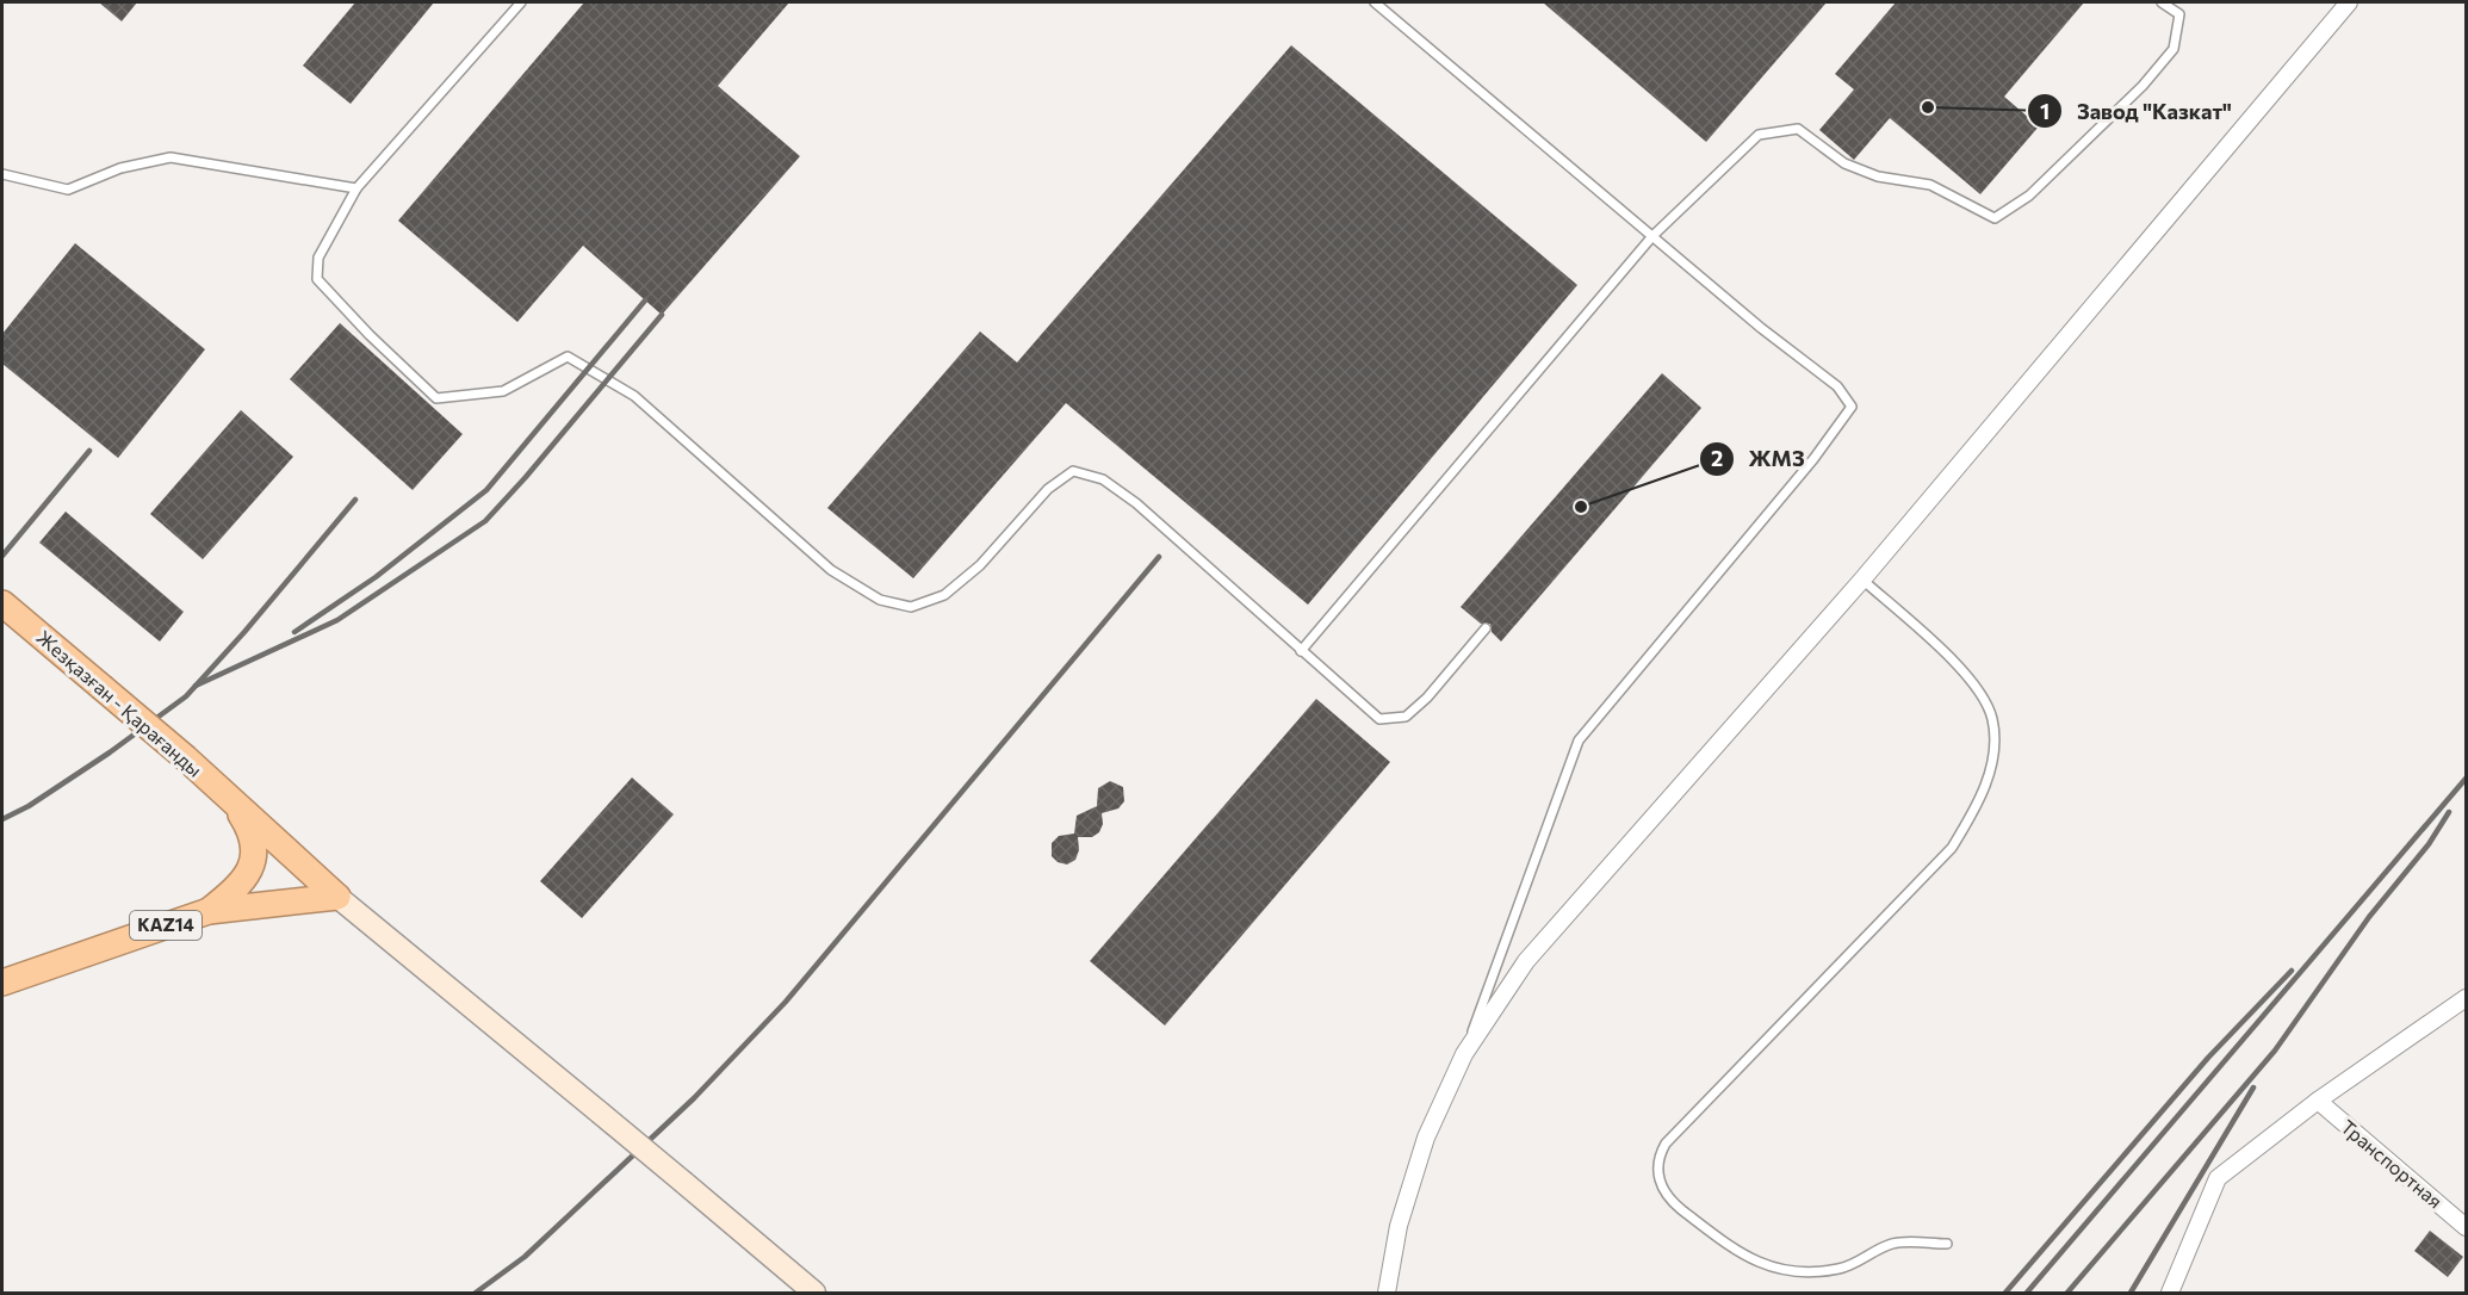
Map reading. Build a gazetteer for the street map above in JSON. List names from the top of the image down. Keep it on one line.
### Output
{"streets":{"highway":["Жезқазған - Қарағанды","KAZ14"],"street":["Транспортная"]},"places":["Завод \"Казкат\"","ЖМЗ"]}
